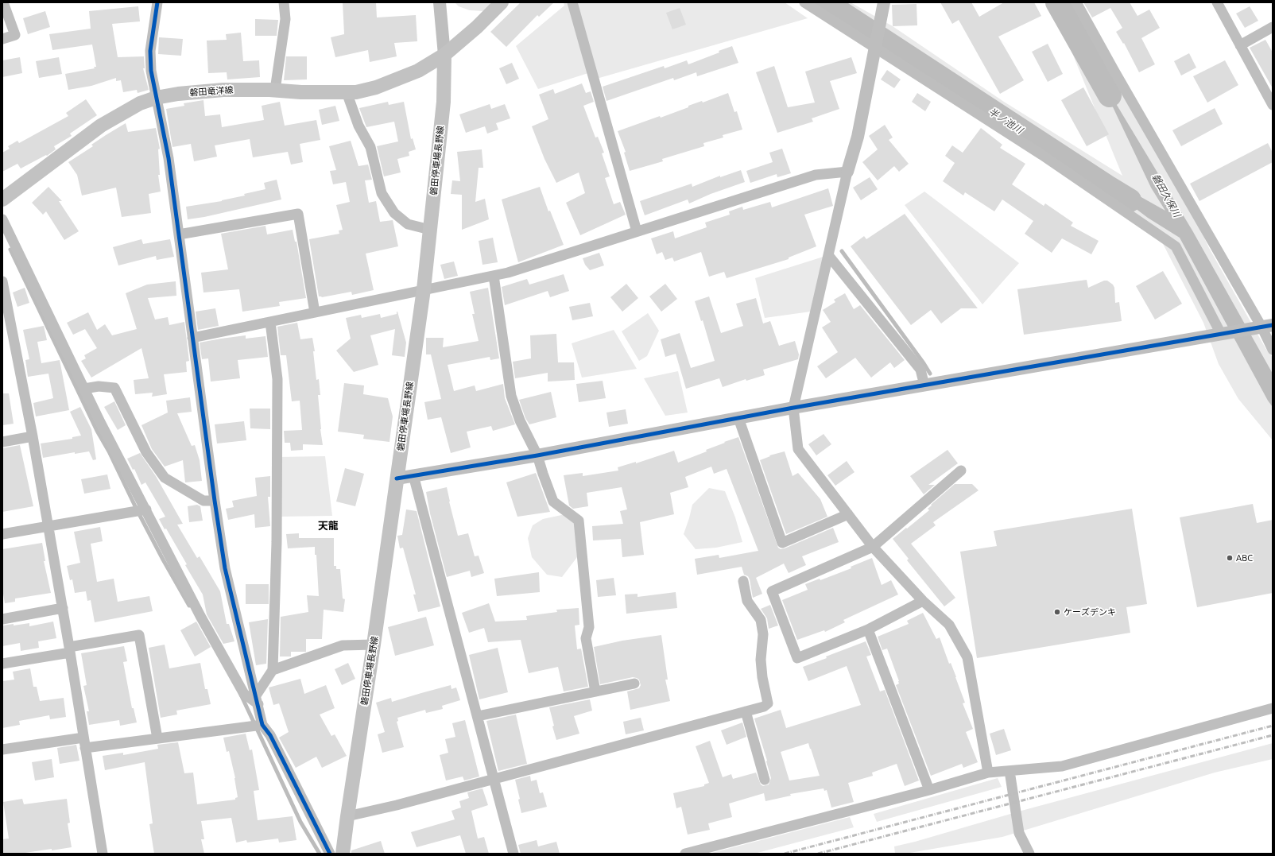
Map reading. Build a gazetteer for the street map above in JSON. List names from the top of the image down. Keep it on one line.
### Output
{"streets":{"main road":["磐田竜洋線","磐田停車場長野線"]},"crossings":[["磐田竜洋線","磐田停車場長野線"]],"districts":["天龍"],"water":["半ノ池川","磐田久保川"],"places":["ABC","ケーズデンキ"]}
